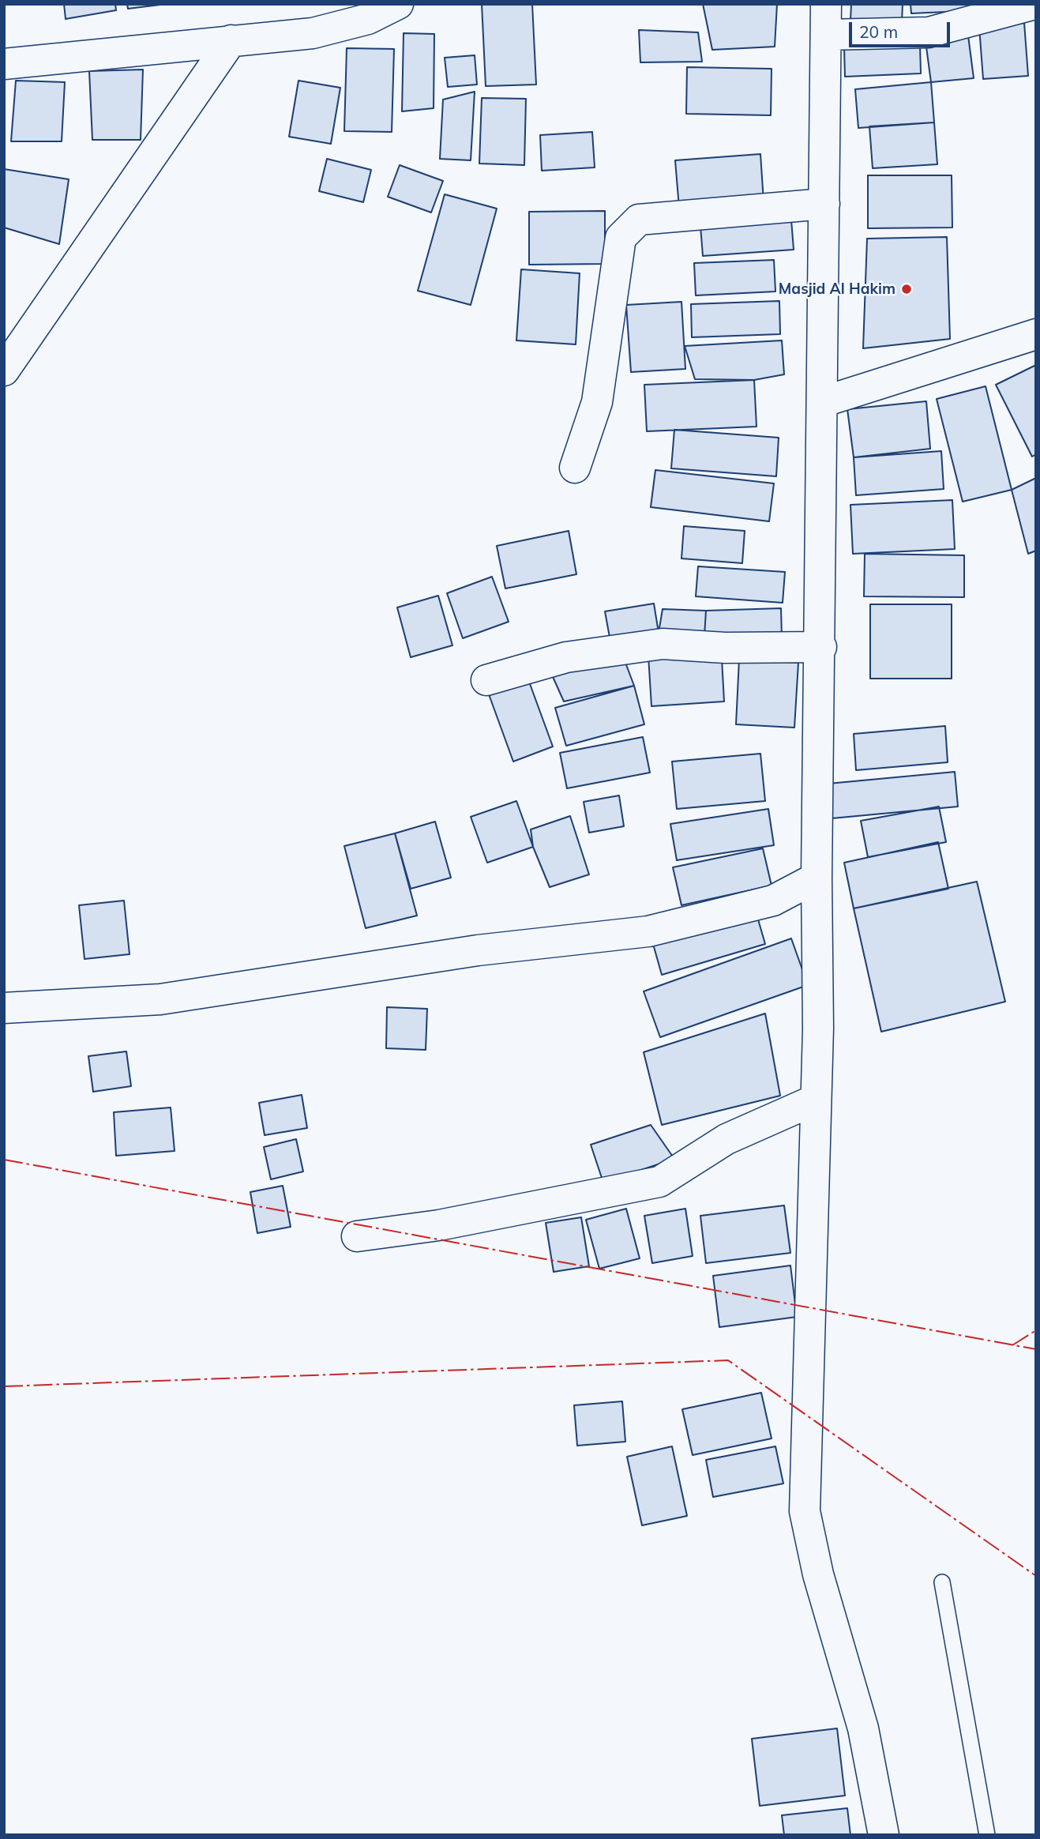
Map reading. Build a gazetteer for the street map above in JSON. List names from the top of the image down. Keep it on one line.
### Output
{"places":["Masjid Al Hakim"],"scale_bar":"20 m"}
